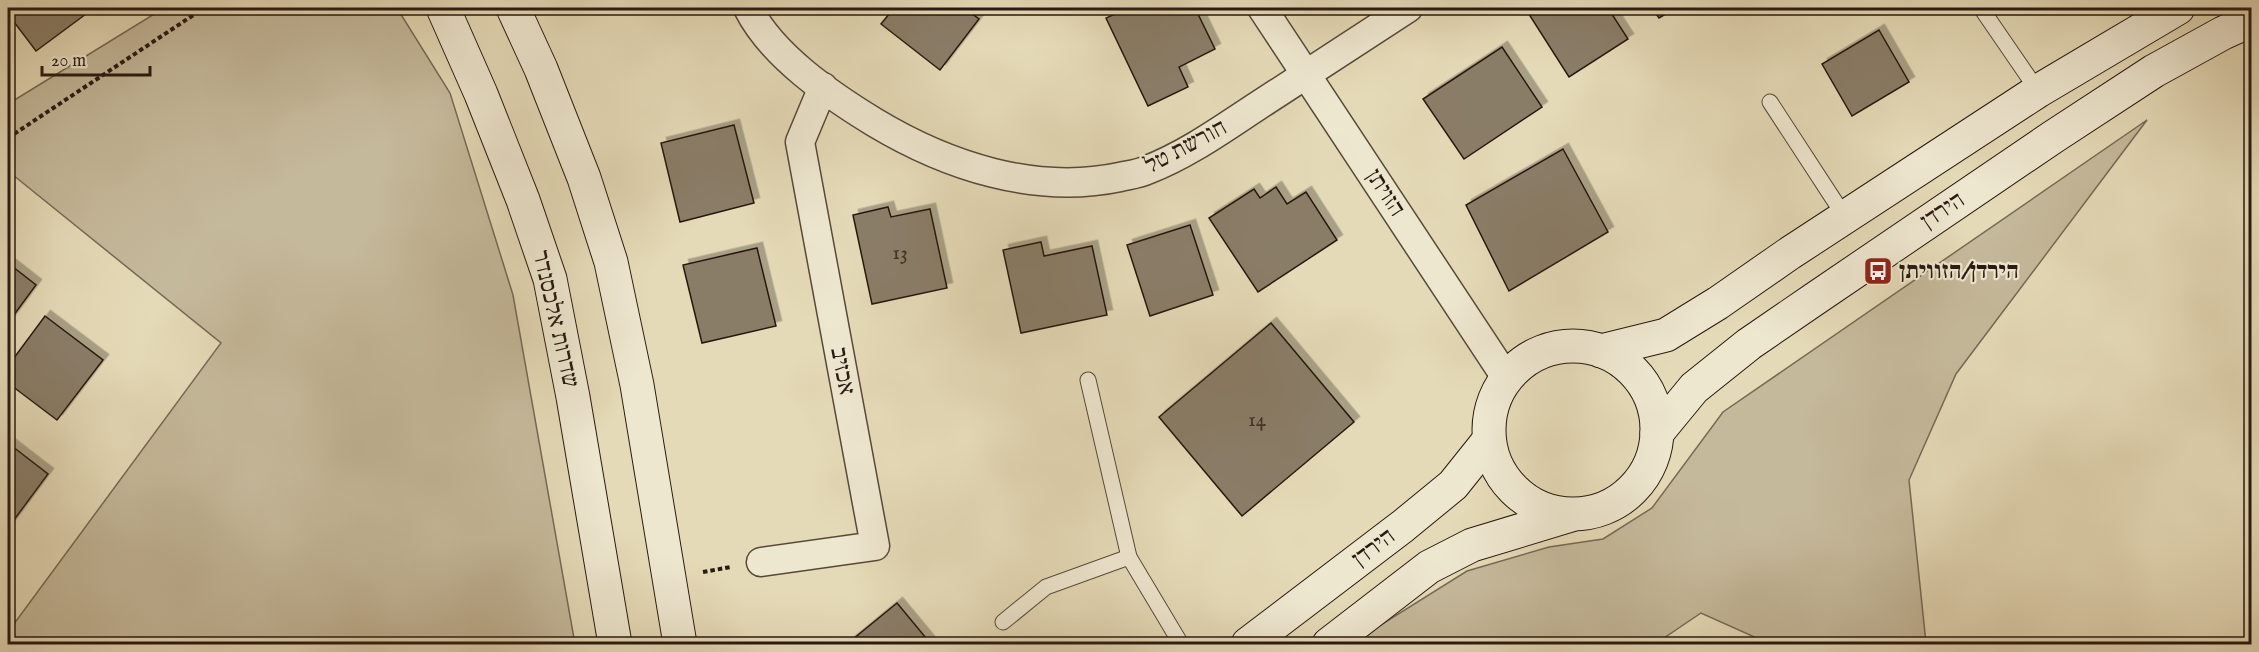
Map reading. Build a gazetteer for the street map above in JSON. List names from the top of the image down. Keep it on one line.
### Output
{"streets":{"street":["חורשת טל","הזויתן","הירדן","שדרות אלכסנדר","אכזיב"]},"crossings":[["חורשת טל","הזויתן"],["חורשת טל","אכזיב"],["הזויתן","הירדן"]],"places":{"bus stop":["הירדן/הזוויתן"]},"house_numbers":["13","14"],"scale_bar":"20 m"}
